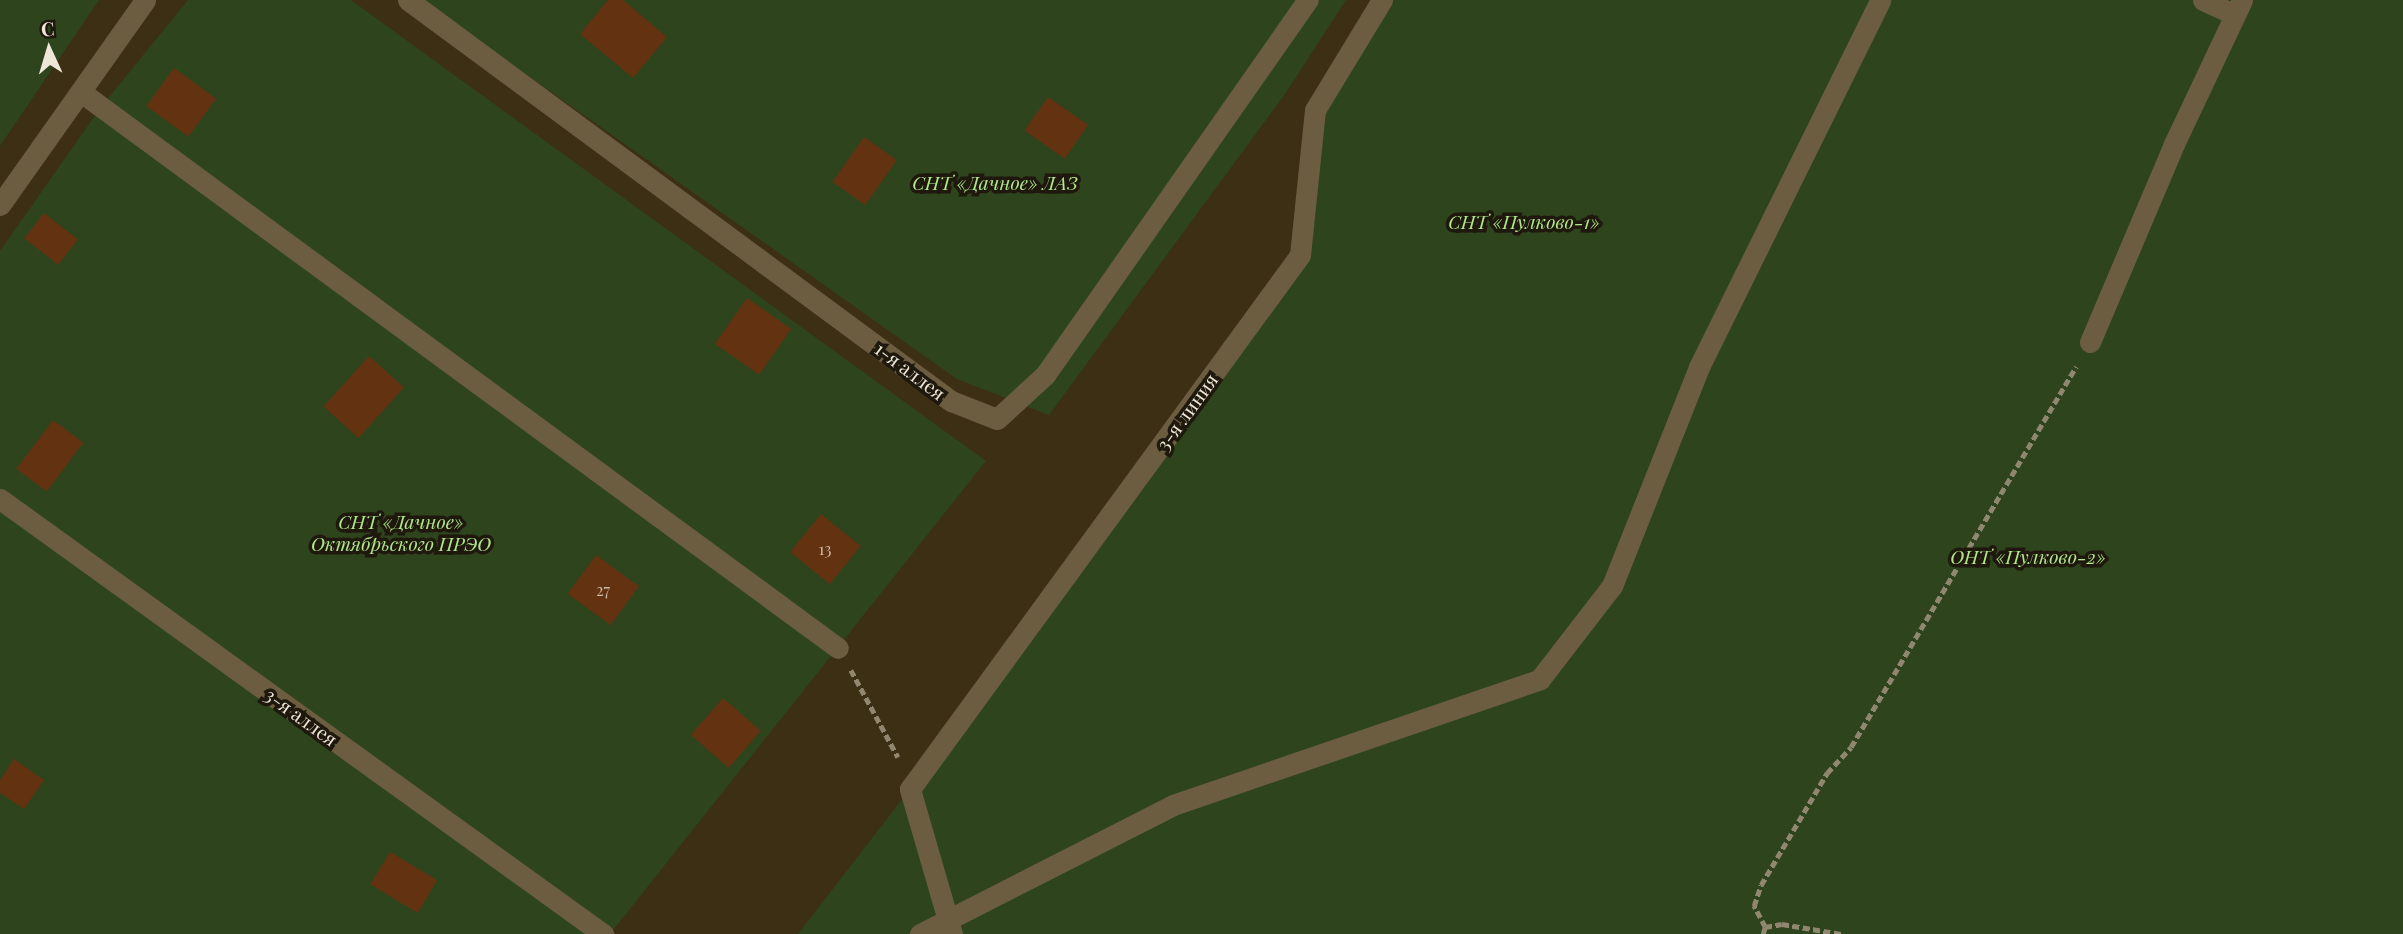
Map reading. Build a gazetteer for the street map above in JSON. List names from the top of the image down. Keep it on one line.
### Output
{"streets":{"street":["1-я аллея","3-я линия","3-я аллея"]},"parks":["СНТ «Дачное» ЛАЗ","СНТ «Пулково-1»","СНТ «Дачное» Октябрьского ПРЭО","ОНТ «Пулково-2»"],"house_numbers":["13","27"],"north":"top"}
